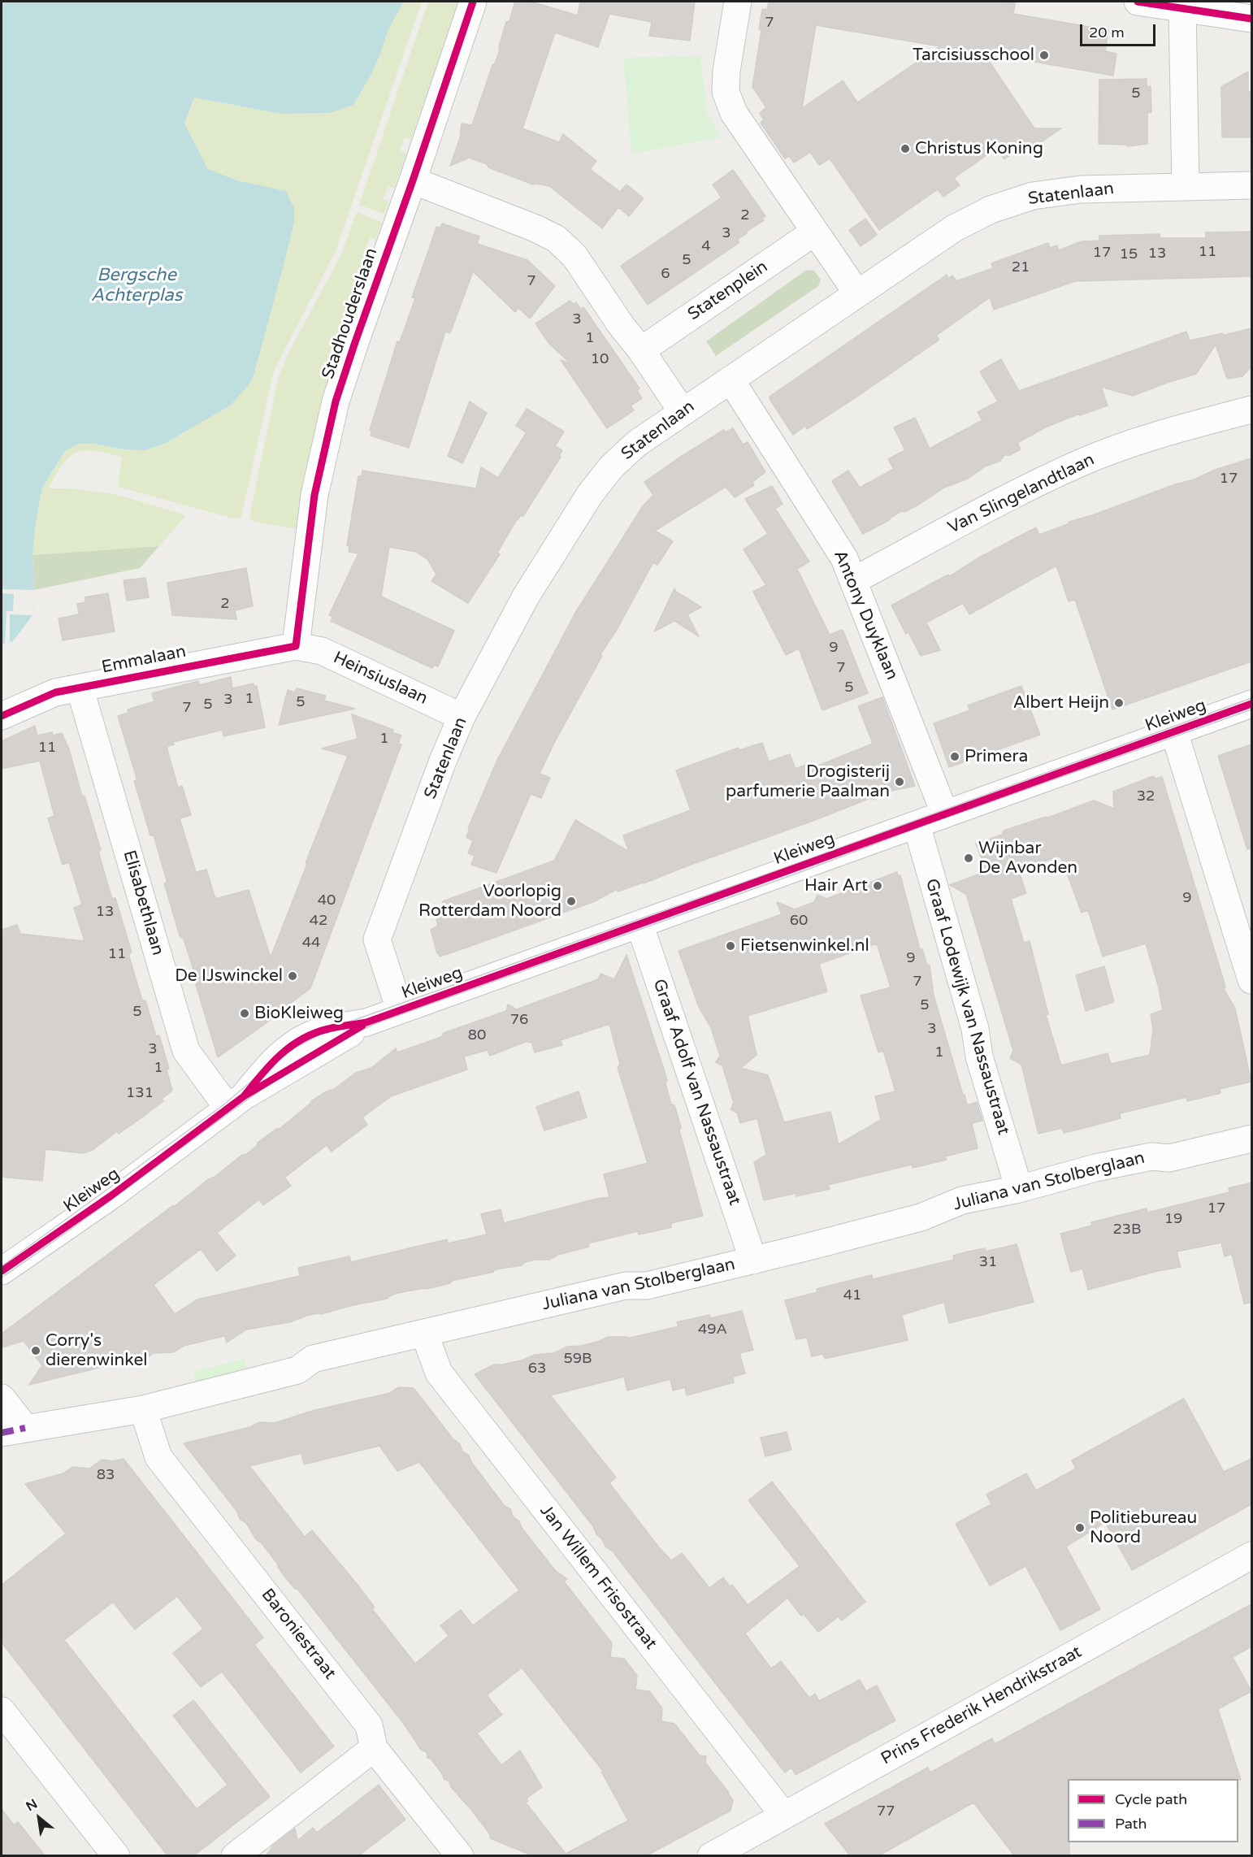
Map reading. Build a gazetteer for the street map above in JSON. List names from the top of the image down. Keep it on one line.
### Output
{"streets":{"street":["Statenlaan","Statenplein","Stadhouderslaan","Van Slingelandtlaan","Antony Duyklaan","Emmalaan","Heinsiuslaan","Kleiweg","Elisabethlaan","Graaf Lodewijk van Nassaustraat","Graaf Adolf van Nassaustraat","Juliana van Stolberglaan","Jan Willem Frisostraat","Baroniestraat","Prins Frederik Hendrikstraat"]},"crossings":[["Statenlaan","Antony Duyklaan"],["Statenlaan","Heinsiuslaan"],["Statenlaan","Kleiweg"],["Stadhouderslaan","Emmalaan"],["Stadhouderslaan","Heinsiuslaan"],["Van Slingelandtlaan","Antony Duyklaan"],["Antony Duyklaan","Kleiweg"],["Emmalaan","Heinsiuslaan"],["Emmalaan","Elisabethlaan"],["Kleiweg","Elisabethlaan"],["Kleiweg","Graaf Lodewijk van Nassaustraat"],["Kleiweg","Graaf Adolf van Nassaustraat"],["Graaf Lodewijk van Nassaustraat","Juliana van Stolberglaan"],["Graaf Adolf van Nassaustraat","Juliana van Stolberglaan"],["Juliana van Stolberglaan","Jan Willem Frisostraat"],["Juliana van Stolberglaan","Baroniestraat"],["Jan Willem Frisostraat","Prins Frederik Hendrikstraat"]],"water":["Bergsche Achterplas"],"places":["Tarcisiusschool","Christus Koning","Albert Heijn","Primera","Drogisterij parfumerie Paalman","Wijnbar De Avonden","Hair Art","Voorlopig Rotterdam Noord","Fietsenwinkel.nl","De IJswinckel","BioKleiweg","Corry's dierenwinkel","Politiebureau Noord"],"house_numbers":["7","5","2","3","4","11","17","13","15","5","21","6","7","3","1","10","17","2","9","7","5","1","3","5","5","7","1","11","32","9","40","13","42","60","44","11","9","7","5","5","76","3","80","3","1","1","131","17","19","23B","31","41","49A","59B","63","83","77"],"legend":["Cycle path","Path"],"scale_bar":"20 m","north":"top left"}
